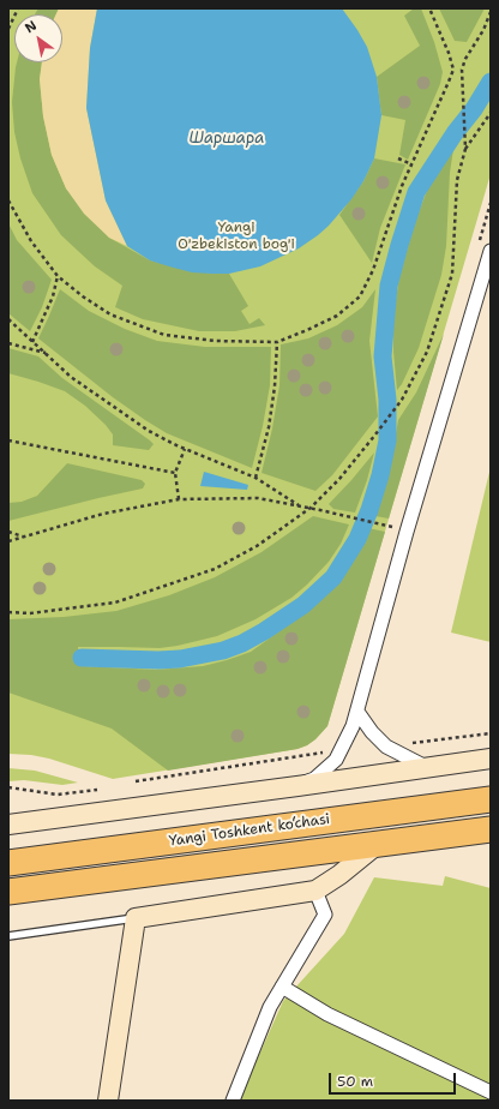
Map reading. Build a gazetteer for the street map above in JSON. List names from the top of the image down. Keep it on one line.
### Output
{"streets":{"highway":["Yangi Toshkent ko‘chasi"]},"water":["Шаршара"],"parks":["Yangi O'zbekiston bog'i"],"scale_bar":"50 m","north":"top left"}
